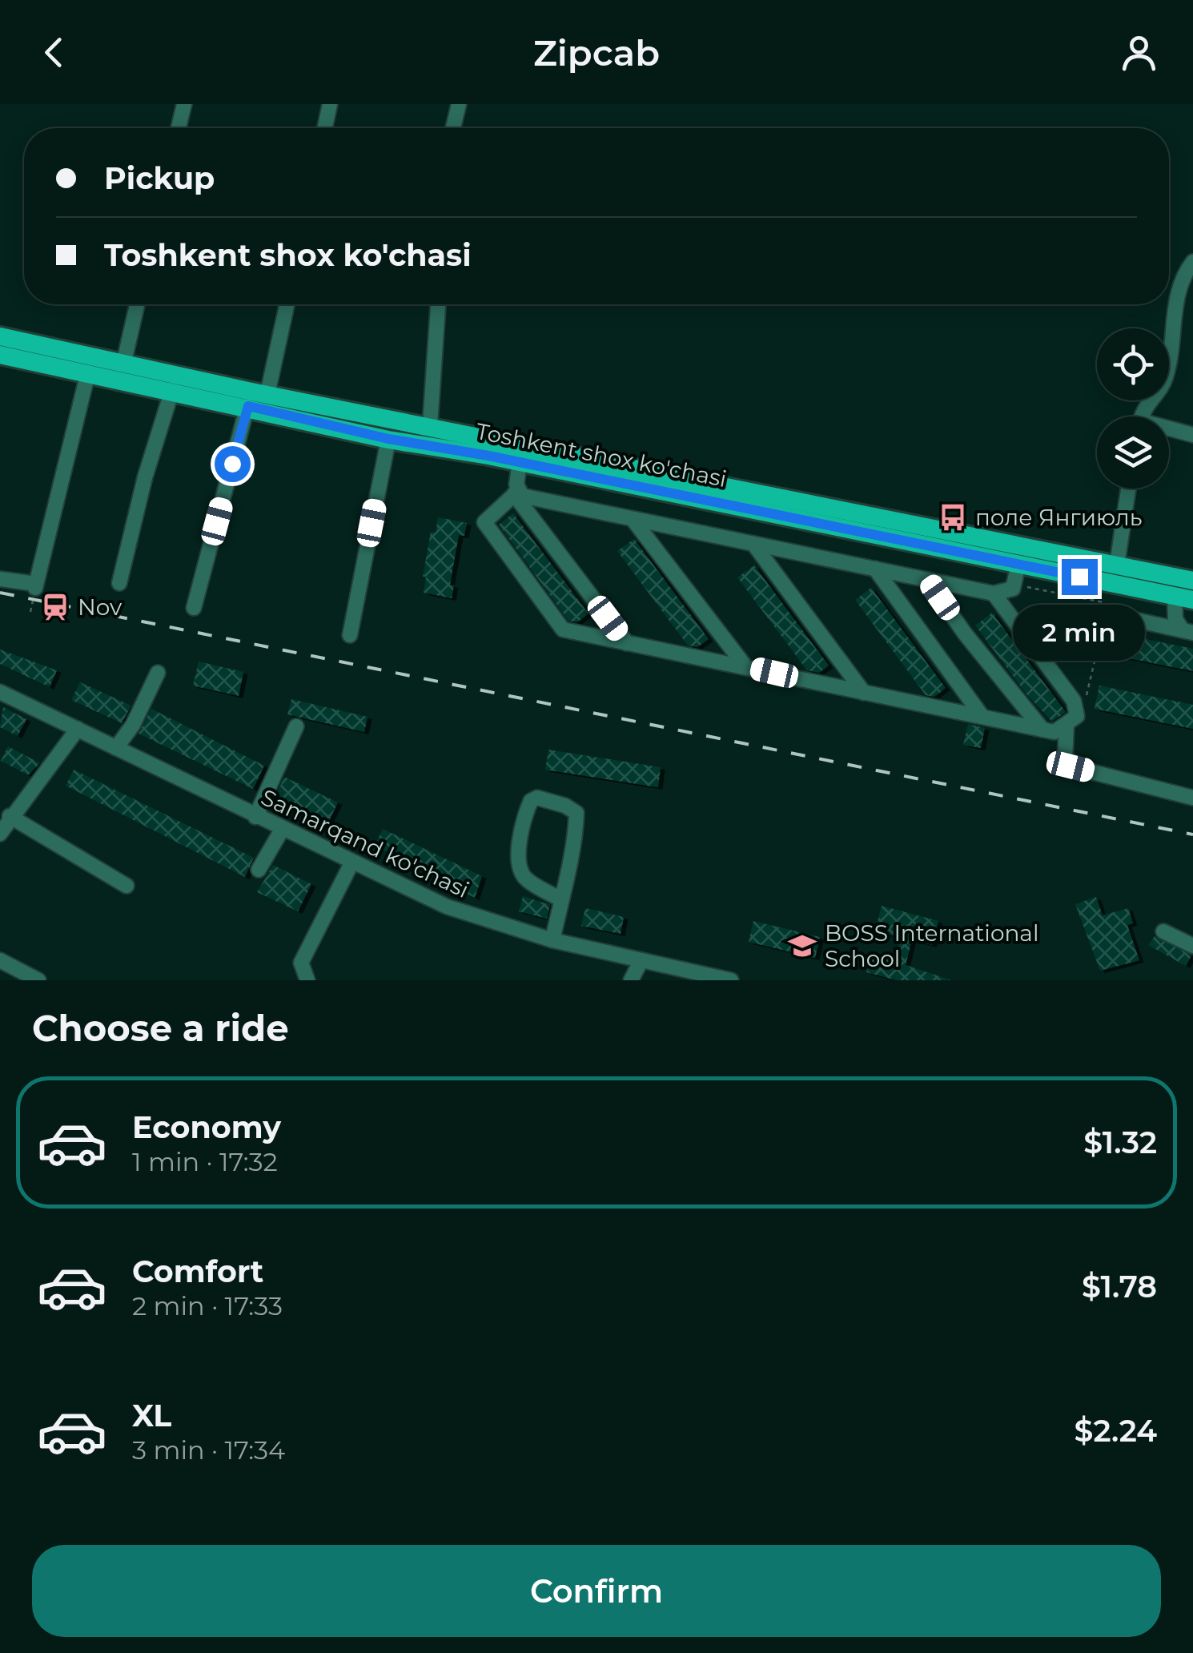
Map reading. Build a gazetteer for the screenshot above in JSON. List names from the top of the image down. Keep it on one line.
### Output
{"streets":{"main road":["Toshkent shox ko'chasi"],"street":["Samarqand ko'chasi"]},"places":{"bus stop":["поле Янгиюль"],"station":["Nov"],"school or university":["BOSS International School"]},"page":{"header":"Zipcab","banner":["Pickup","Toshkent shox ko'chasi"],"bubble":"2 min","heading":"Choose a ride","list":[{"name":"Economy","note":"1 min · 17:32","value":"$1.32"},{"name":"Comfort","note":"2 min · 17:33","value":"$1.78"},{"name":"XL","note":"3 min · 17:34","value":"$2.24"}],"buttons":"Confirm"}}
